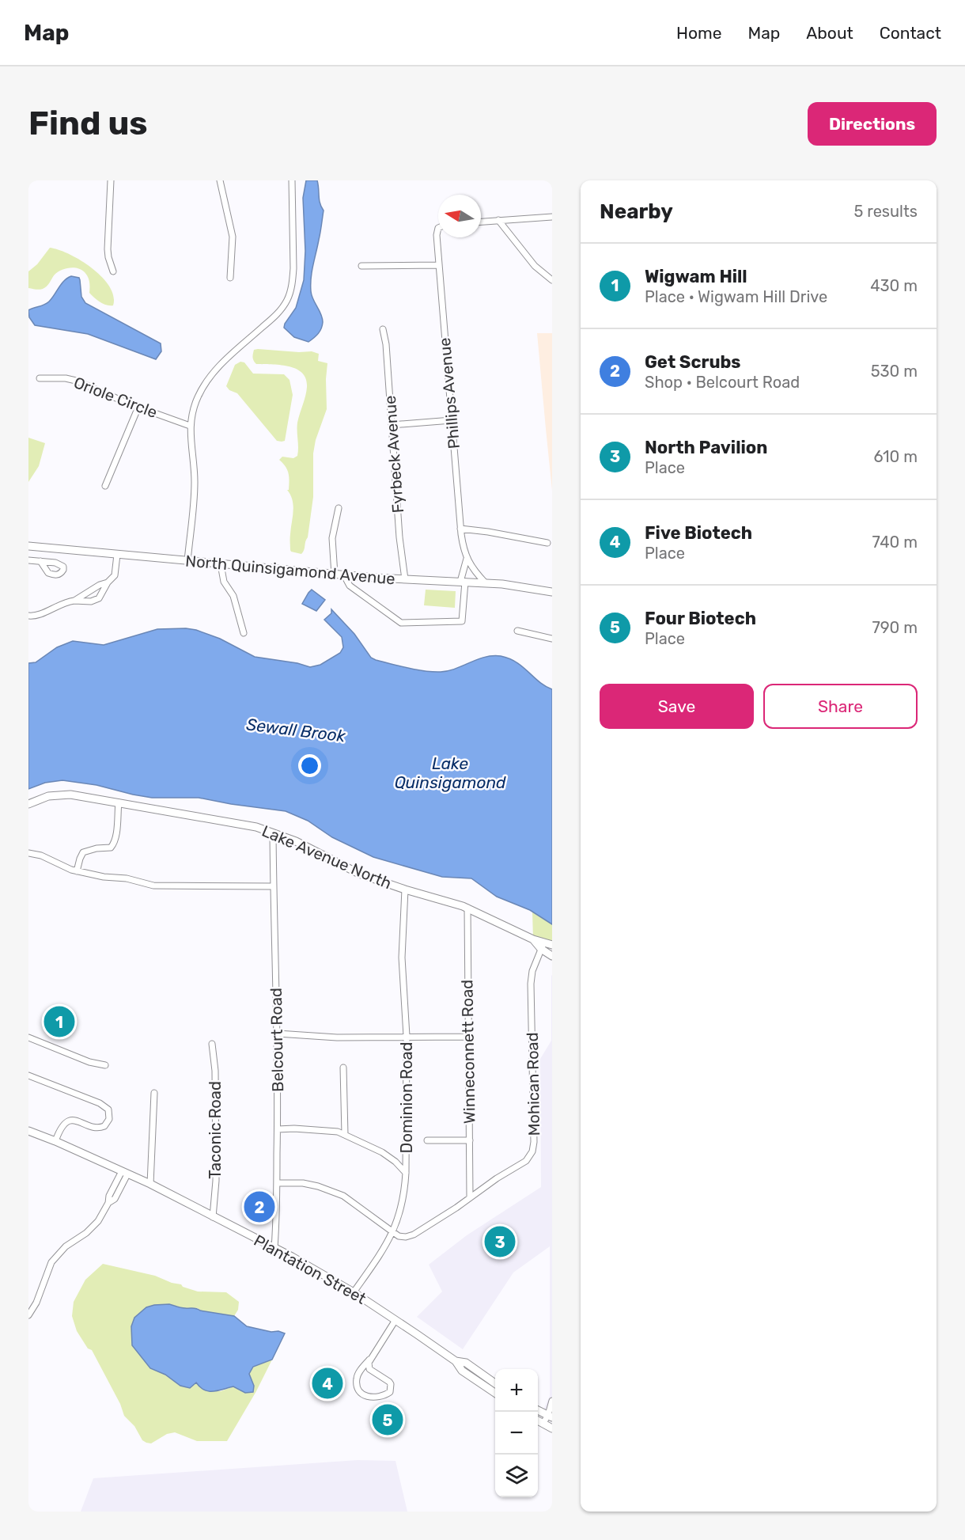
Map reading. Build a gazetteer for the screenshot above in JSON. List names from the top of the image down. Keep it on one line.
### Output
{"streets":{"main road":["North Quinsigamond Avenue","Lake Avenue North","Plantation Street"],"street":["Phillips Avenue","Oriole Circle","Fyrbeck Avenue","Belcourt Road","Winneconnett Road","Mohican Road","Dominion Road","Taconic Road"]},"crossings":[["Phillips Avenue","North Quinsigamond Avenue"],["Fyrbeck Avenue","North Quinsigamond Avenue"],["Lake Avenue North","Belcourt Road"],["Lake Avenue North","Winneconnett Road"],["Lake Avenue North","Mohican Road"],["Lake Avenue North","Dominion Road"],["Belcourt Road","Plantation Street"],["Winneconnett Road","Mohican Road"],["Mohican Road","Dominion Road"],["Dominion Road","Plantation Street"],["Taconic Road","Plantation Street"]],"water":["Sewall Brook","Lake Quinsigamond"],"north":"left","page":{"header":"Map","nav":["Home","Map","About","Contact"],"buttons":["Directions",["Save","Share"]],"title":"Find us","heading":["Nearby","5 results"],"list":[{"mark":"1","name":"Wigwam Hill","note":"Place · Wigwam Hill Drive","value":"430 m"},{"mark":"2","name":"Get Scrubs","note":"Shop · Belcourt Road","value":"530 m"},{"mark":"3","name":"North Pavilion","note":"Place","value":"610 m"},{"mark":"4","name":"Five Biotech","note":"Place","value":"740 m"},{"mark":"5","name":"Four Biotech","note":"Place","value":"790 m"}],"pins":["1","2","3","4","5"],"map_buttons":["+","−"]}}
